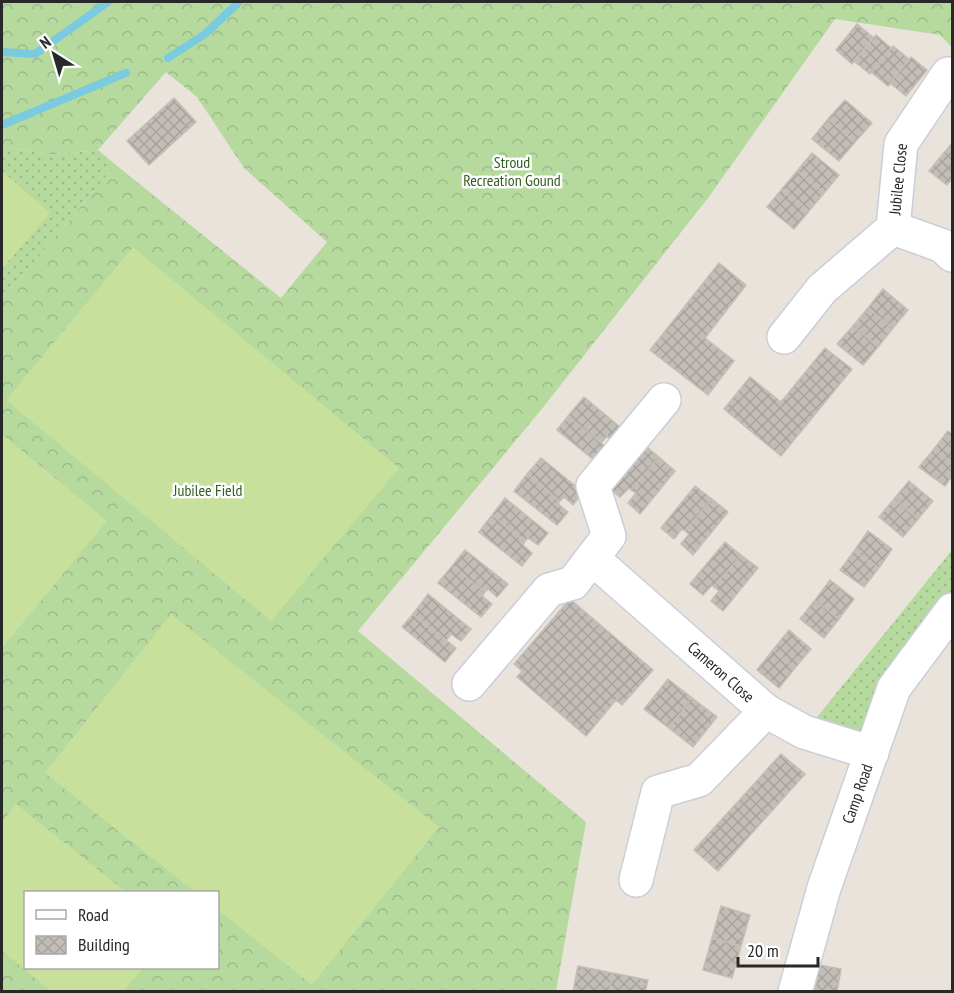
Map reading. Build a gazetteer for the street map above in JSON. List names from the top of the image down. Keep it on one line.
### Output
{"streets":{"street":["Jubilee Close","Cameron Close","Camp Road"]},"crossings":[["Cameron Close","Camp Road"]],"parks":["Stroud Recreation Gound","Jubilee Field"],"legend":["Road","Building"],"scale_bar":"20 m","north":"top left"}
